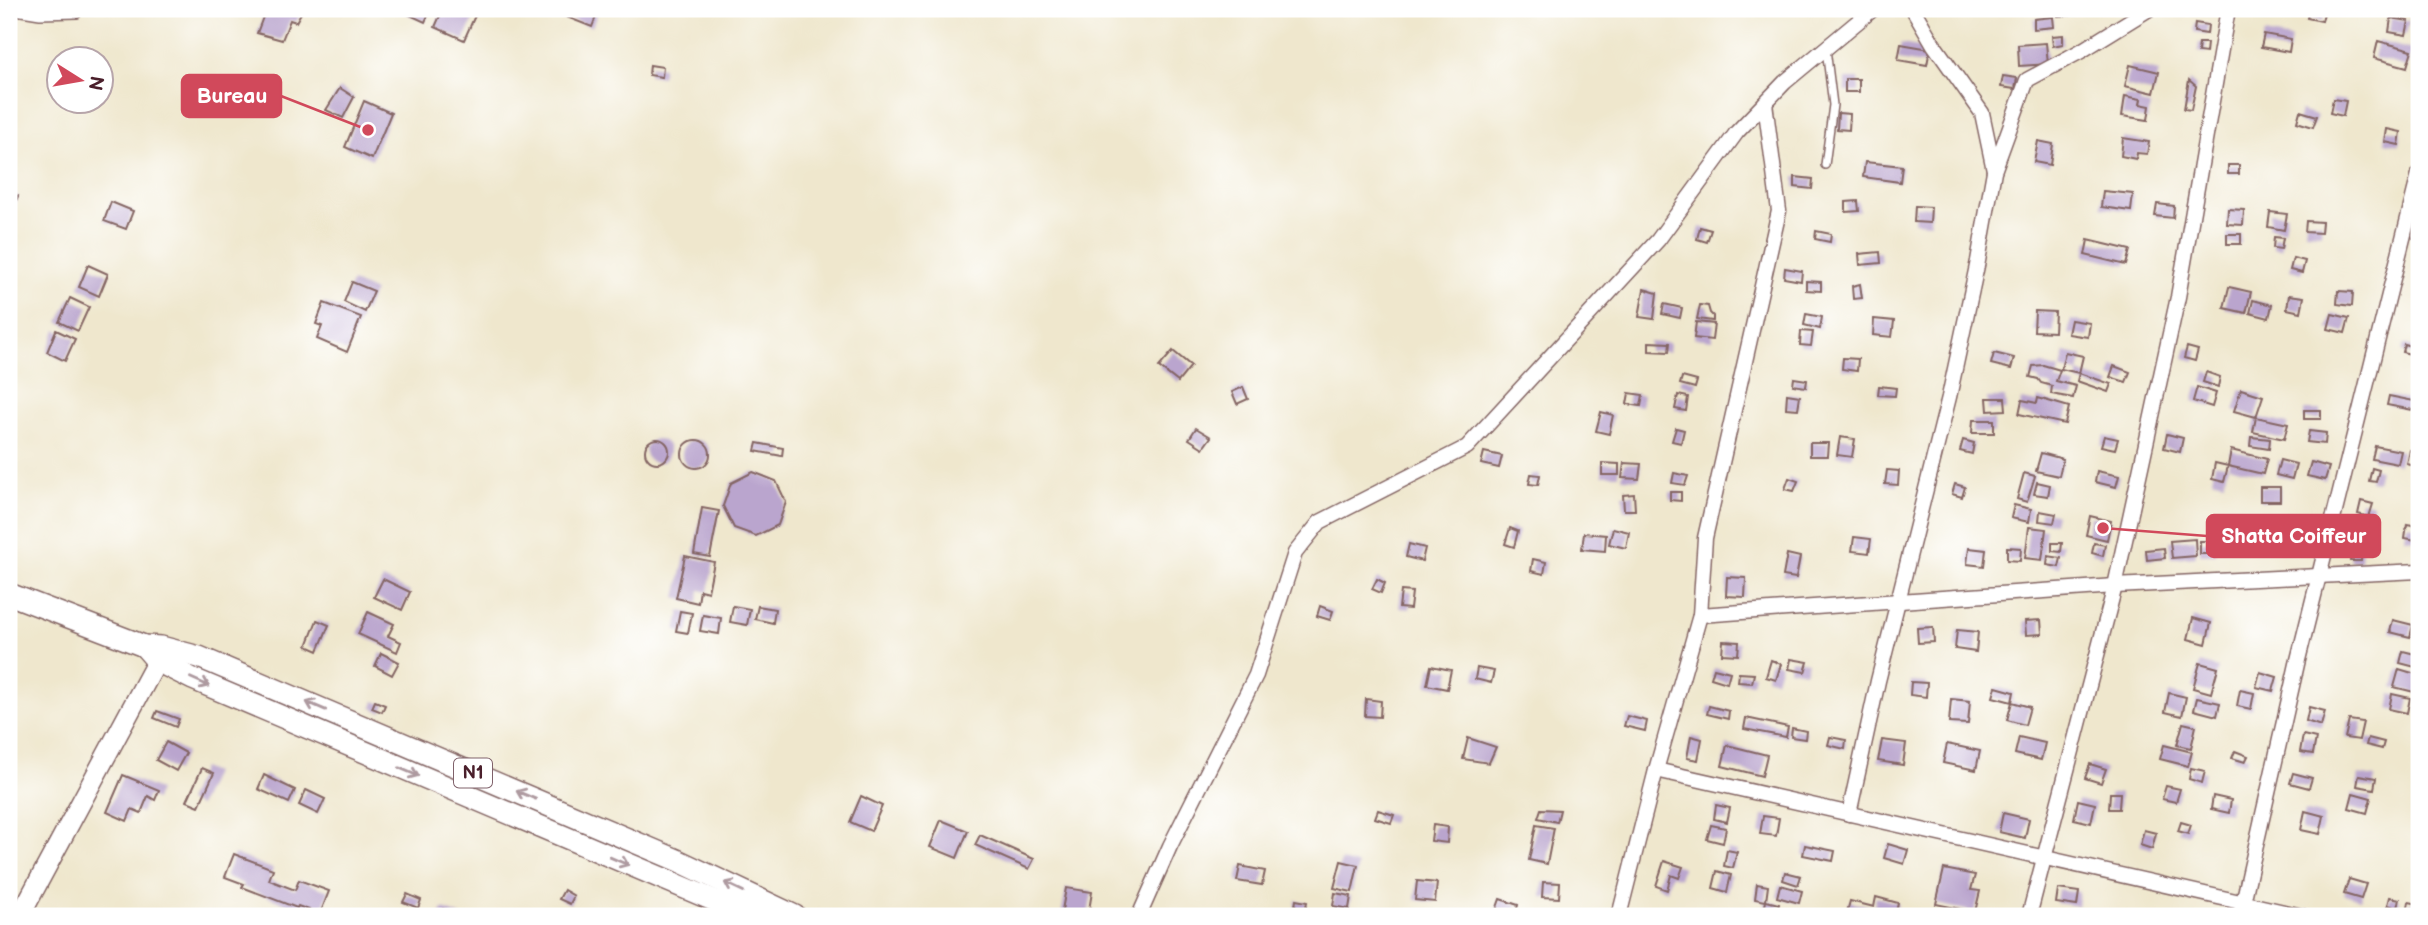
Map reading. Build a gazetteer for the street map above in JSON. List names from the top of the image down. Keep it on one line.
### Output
{"streets":{"main road":["N1"]},"places":["Bureau","Shatta Coiffeur"],"north":"right"}
